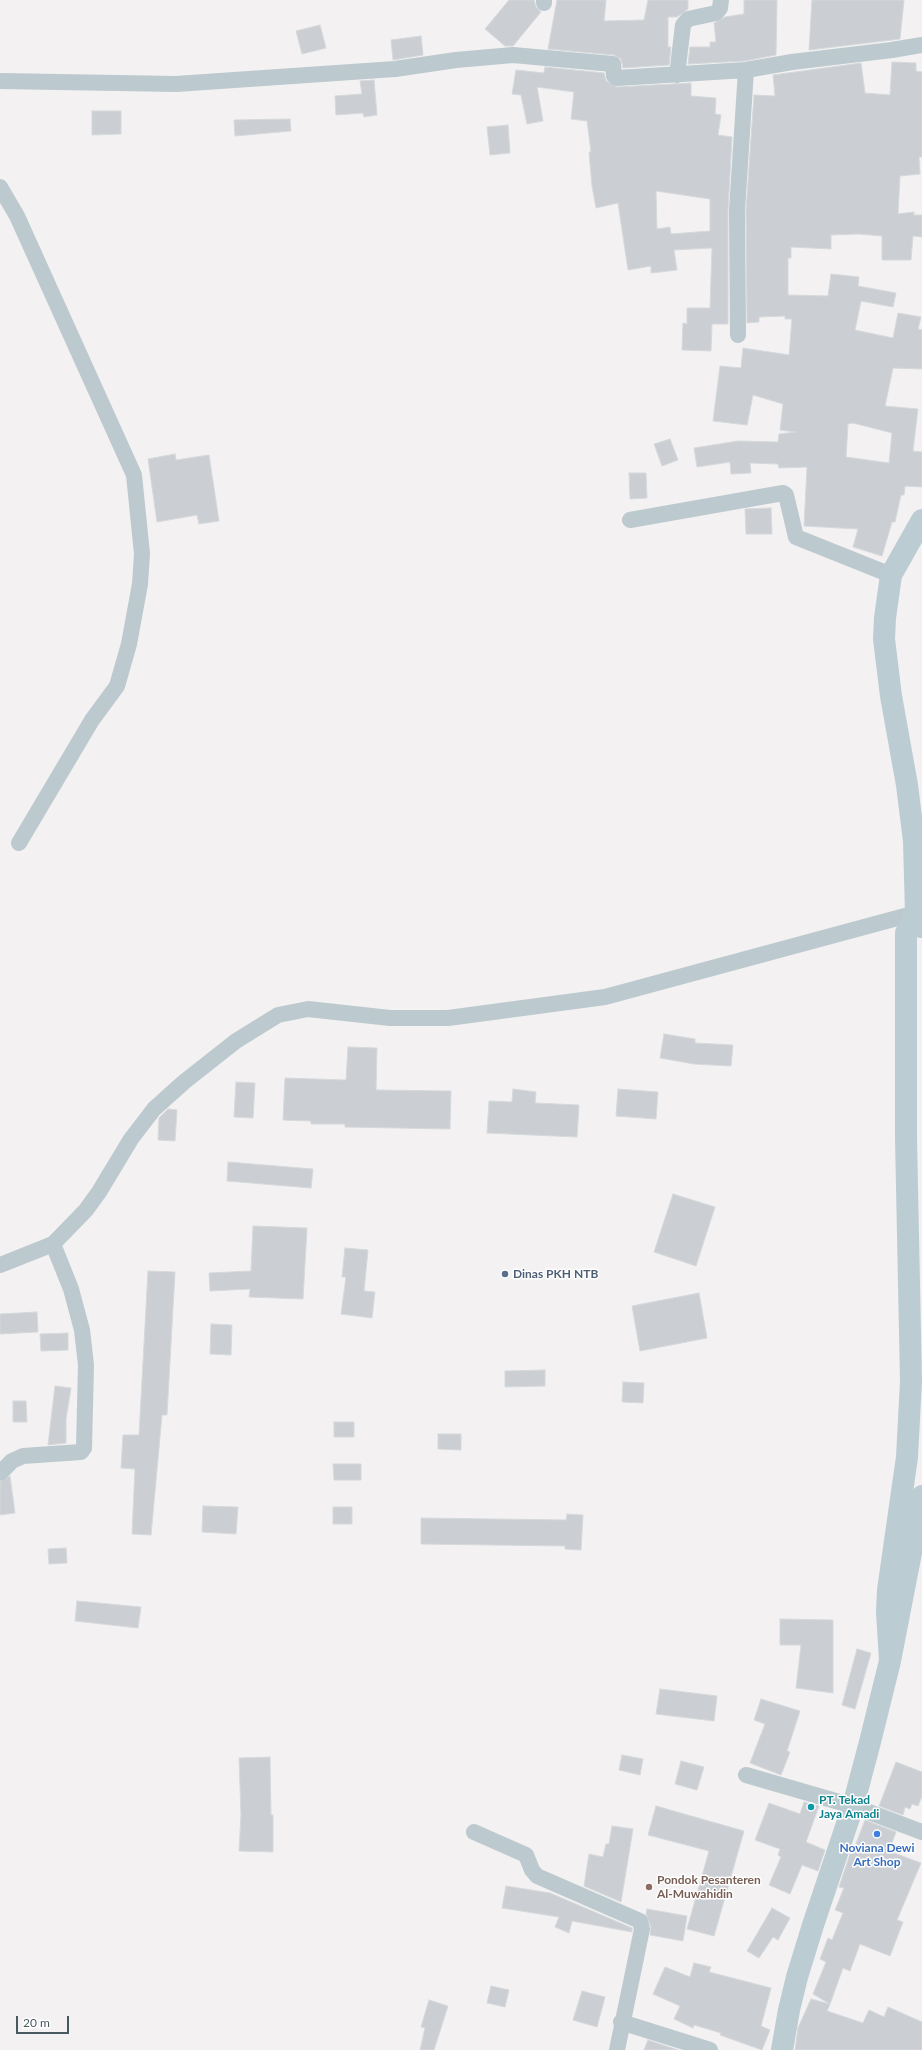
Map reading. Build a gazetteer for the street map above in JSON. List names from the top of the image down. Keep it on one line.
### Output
{"places":["Dinas PKH NTB","PT. Tekad Jaya Amadi","Noviana Dewi Art Shop","Pondok Pesanteren Al-Muwahidin"],"scale_bar":"20 m"}
